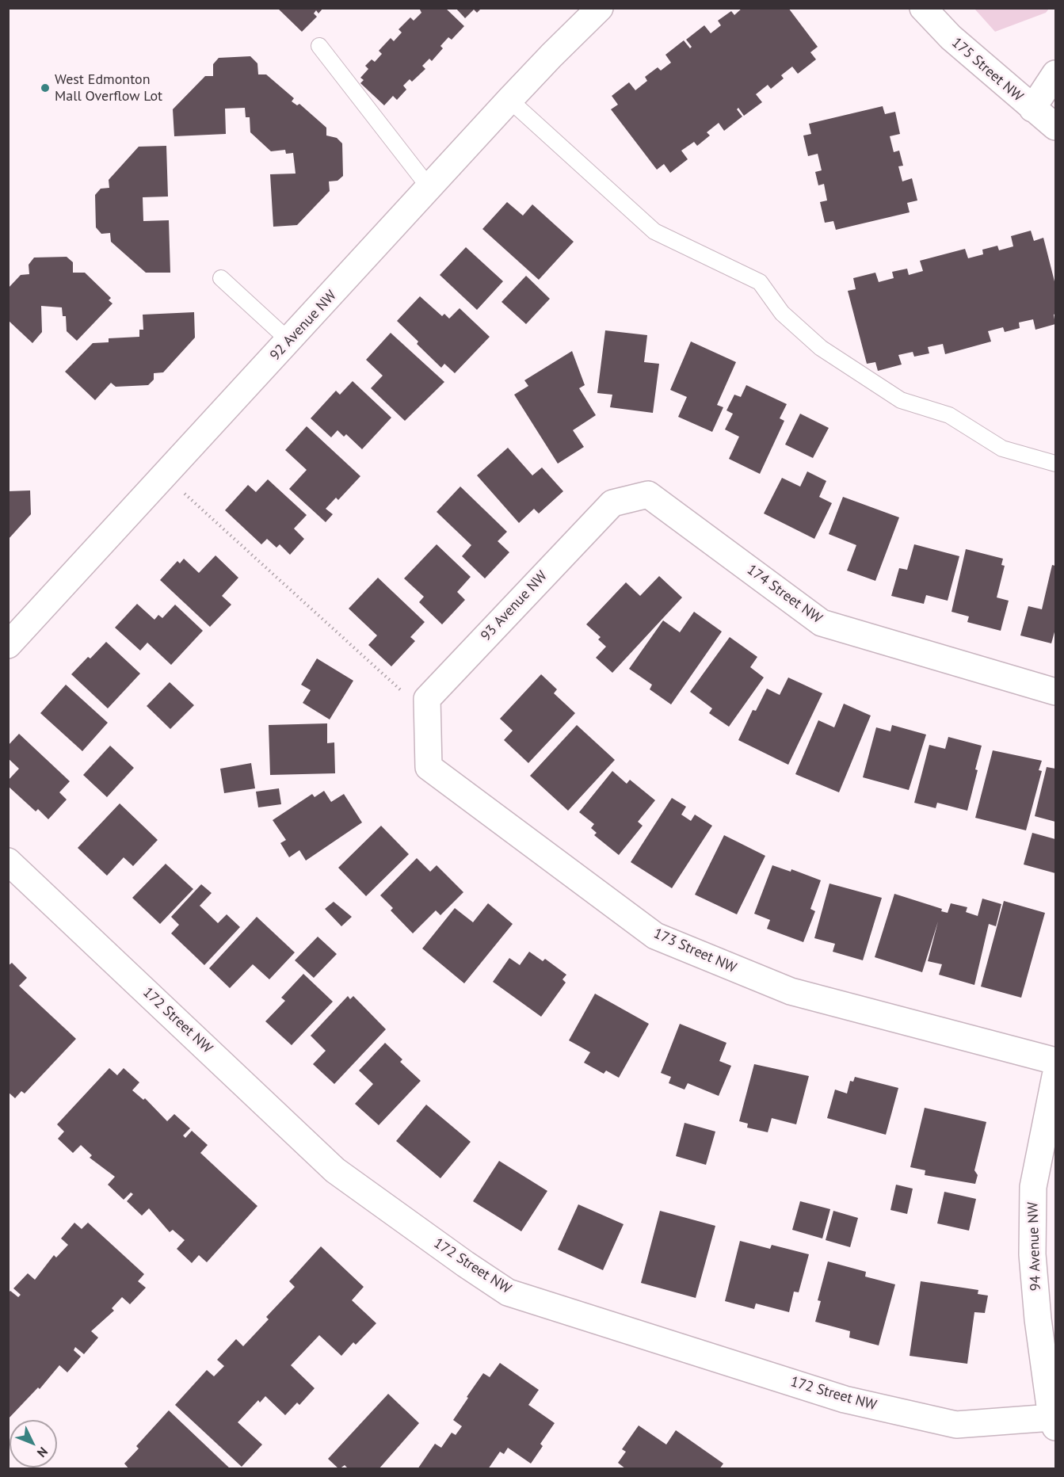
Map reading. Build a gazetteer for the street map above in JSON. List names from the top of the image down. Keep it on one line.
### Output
{"streets":{"street":["175 Street NW","92 Avenue NW","174 Street NW","93 Avenue NW","173 Street NW","172 Street NW","94 Avenue NW"]},"crossings":[["174 Street NW","93 Avenue NW"],["93 Avenue NW","173 Street NW"],["172 Street NW","94 Avenue NW"]],"places":["West Edmonton Mall Overflow Lot"],"north":"bottom right"}
